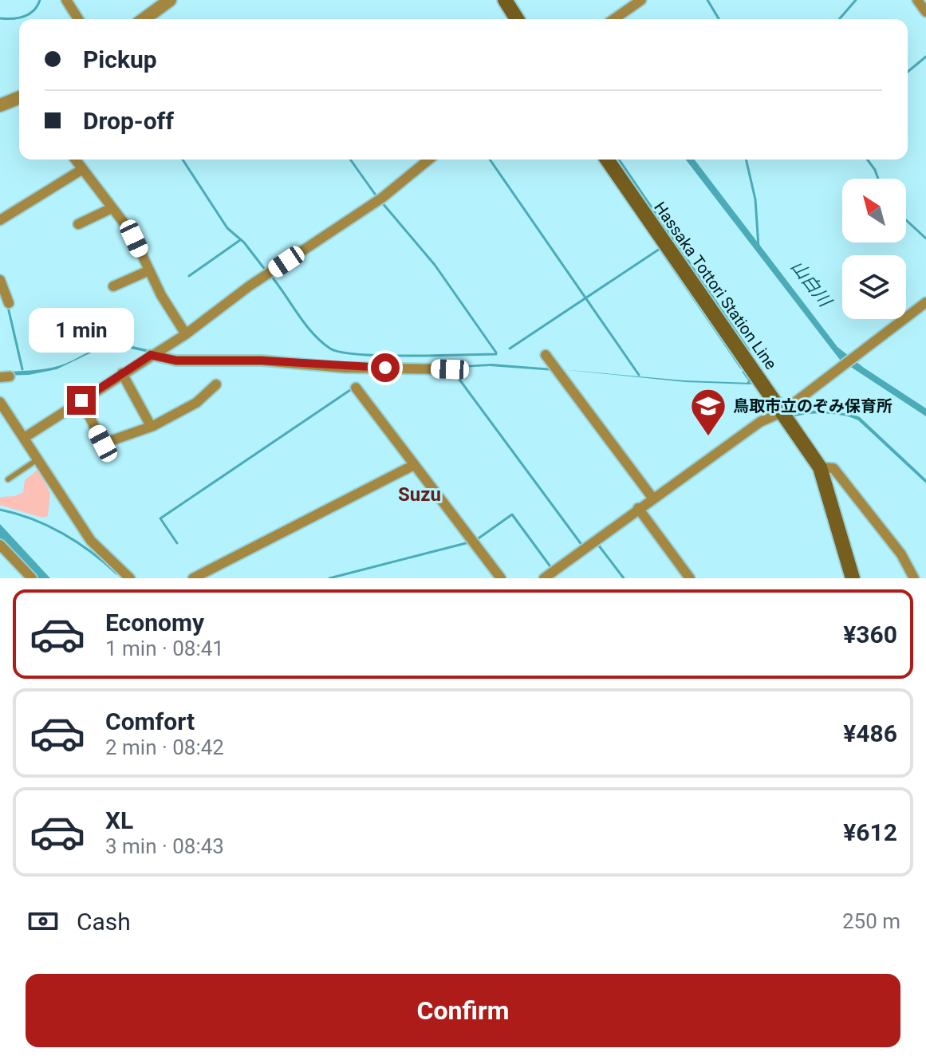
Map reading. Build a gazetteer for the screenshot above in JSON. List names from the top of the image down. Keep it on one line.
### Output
{"streets":{"main road":["Hassaka Tottori Station Line"]},"districts":["Suzu"],"water":["山白川"],"places":{"school or university":["鳥取市立のぞみ保育所"]},"north":"top left","page":{"banner":["Pickup","Drop-off"],"bubble":"1 min","list":[{"name":"Economy","note":"1 min · 08:41","value":"¥360"},{"name":"Comfort","note":"2 min · 08:42","value":"¥486"},{"name":"XL","note":"3 min · 08:43","value":"¥612"}],"pay":["Cash","250 m"],"buttons":"Confirm"}}
